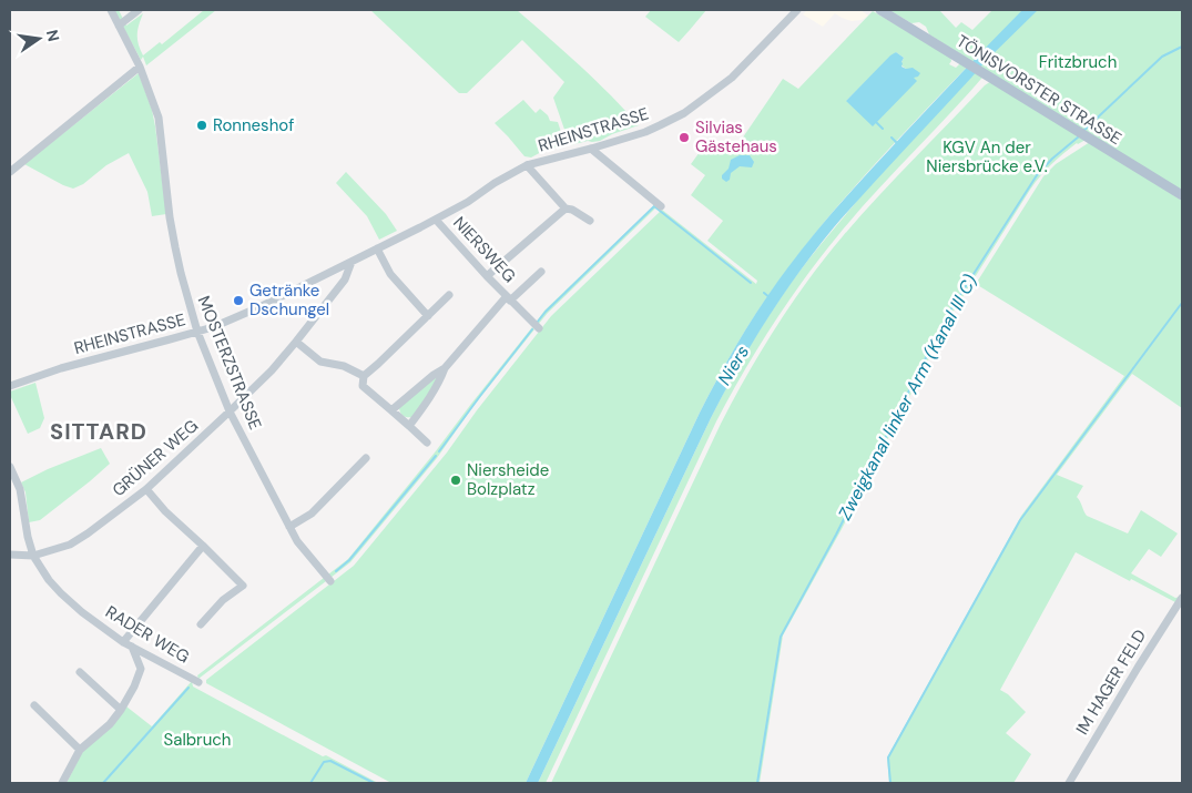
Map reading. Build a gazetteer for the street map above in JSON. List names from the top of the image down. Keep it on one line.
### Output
{"streets":{"main road":["TÖNISVORSTER STRASSE"],"street":["RHEINSTRASSE","NIERSWEG","MOSTERZSTRASSE","GRÜNER WEG","RADER WEG","IM HAGER FELD"]},"crossings":[["RHEINSTRASSE","NIERSWEG"],["RHEINSTRASSE","MOSTERZSTRASSE"],["RHEINSTRASSE","GRÜNER WEG"],["MOSTERZSTRASSE","GRÜNER WEG"],["GRÜNER WEG","RADER WEG"]],"districts":["SITTARD"],"water":["Niers","Zweigkanal linker Arm (Kanal III C)"],"parks":["Fritzbruch","KGV An der Niersbrücke e.V.","Salbruch"],"places":["Ronneshof","Silvias Gästehaus","Getränke Dschungel","Niersheide Bolzplatz"],"north":"right"}
